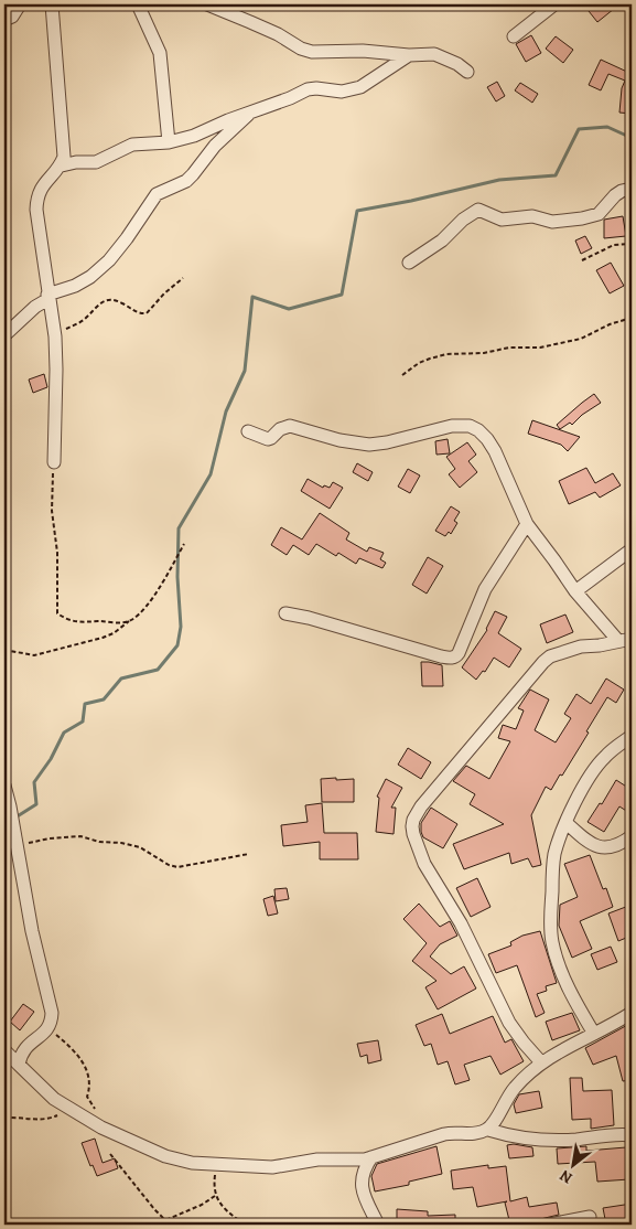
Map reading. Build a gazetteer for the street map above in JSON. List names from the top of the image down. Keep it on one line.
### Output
{"north":"bottom left"}
